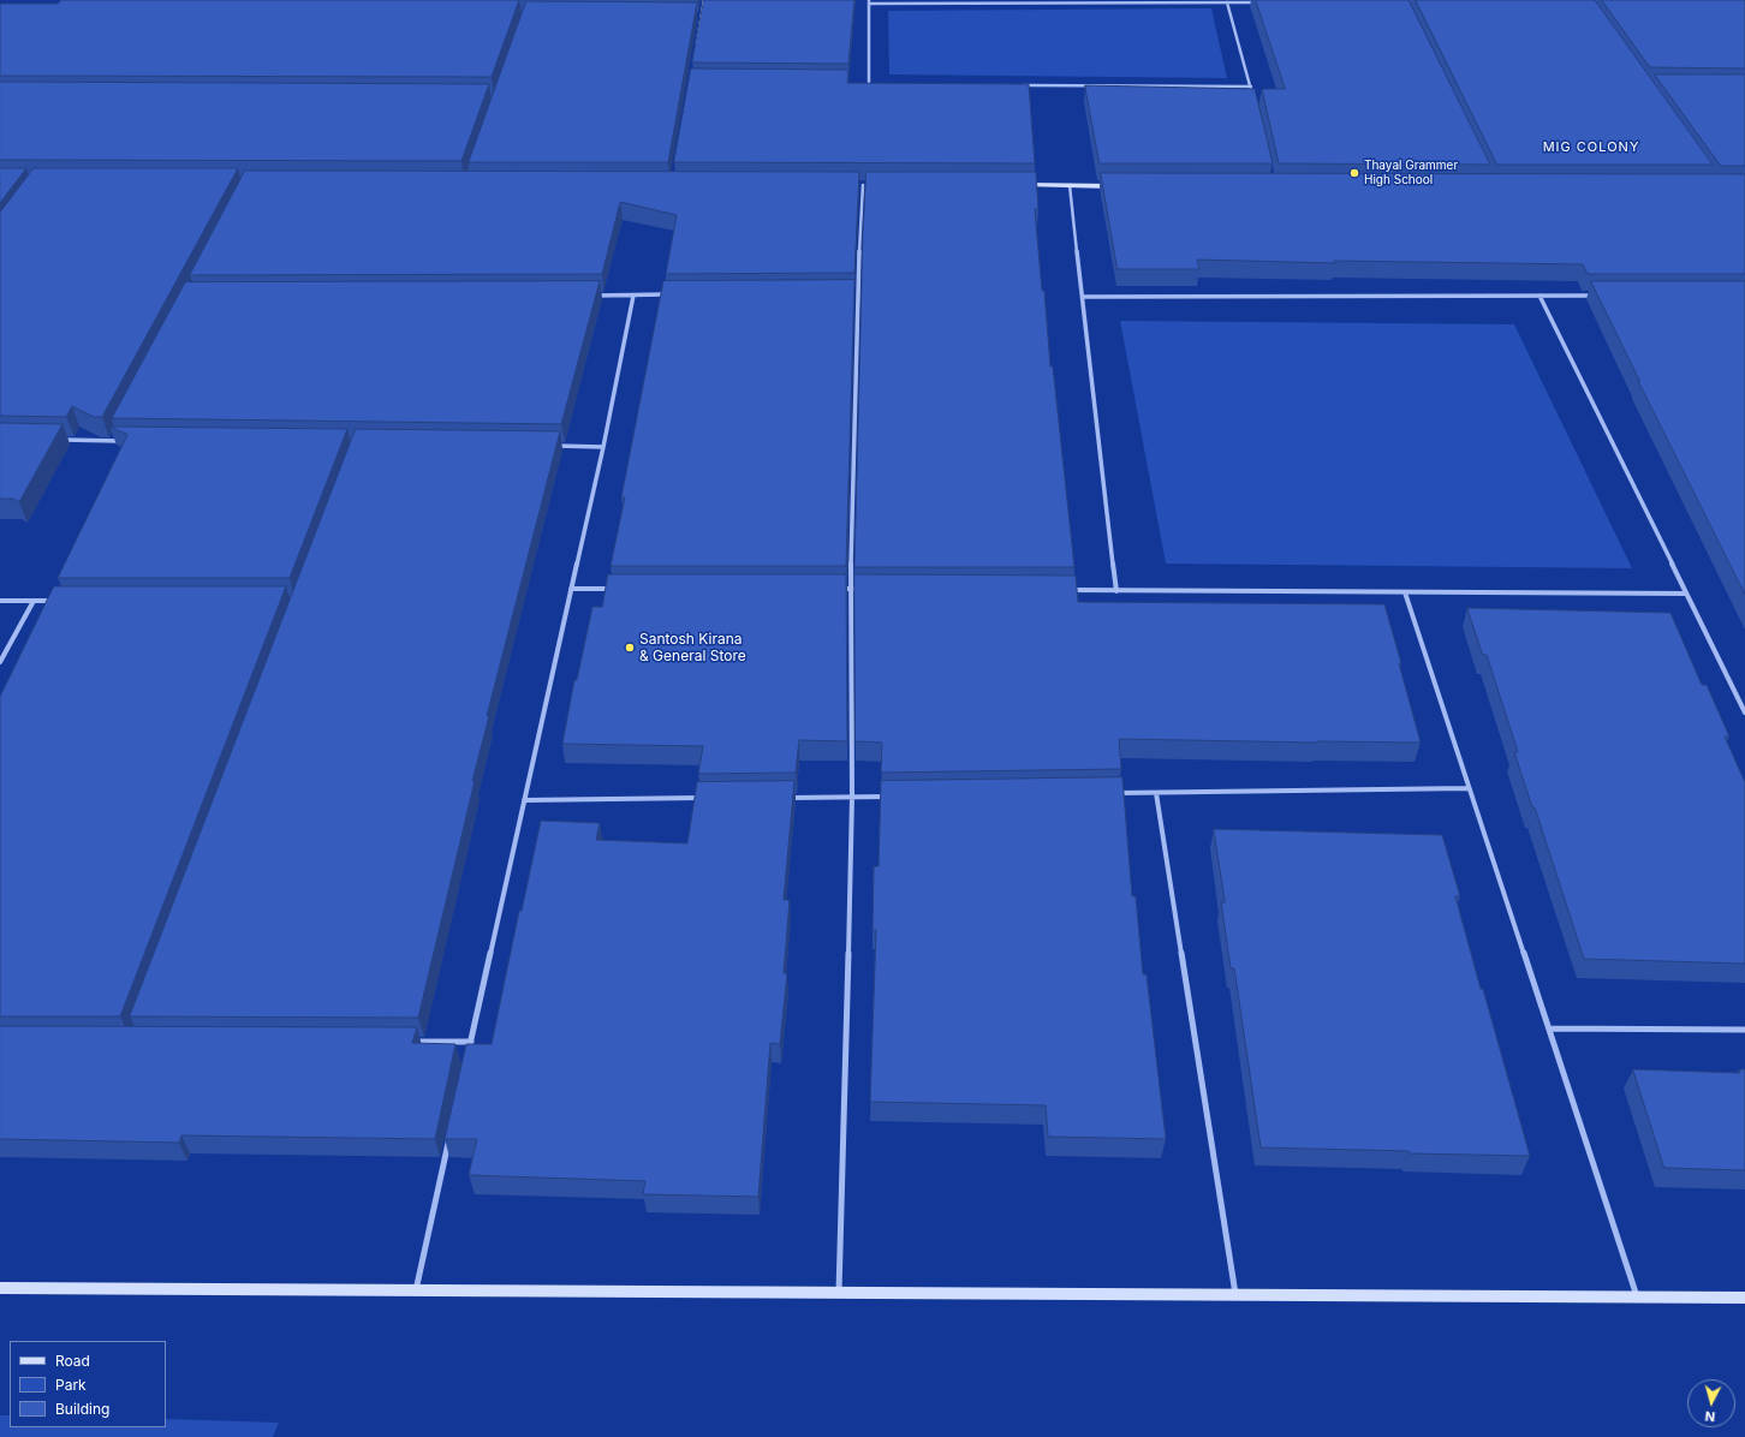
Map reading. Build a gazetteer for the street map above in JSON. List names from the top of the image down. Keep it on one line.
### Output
{"districts":["MIG COLONY"],"places":["Thayal Grammer High School","Santosh Kirana & General Store"],"legend":["Road","Park","Building"],"north":"bottom"}
